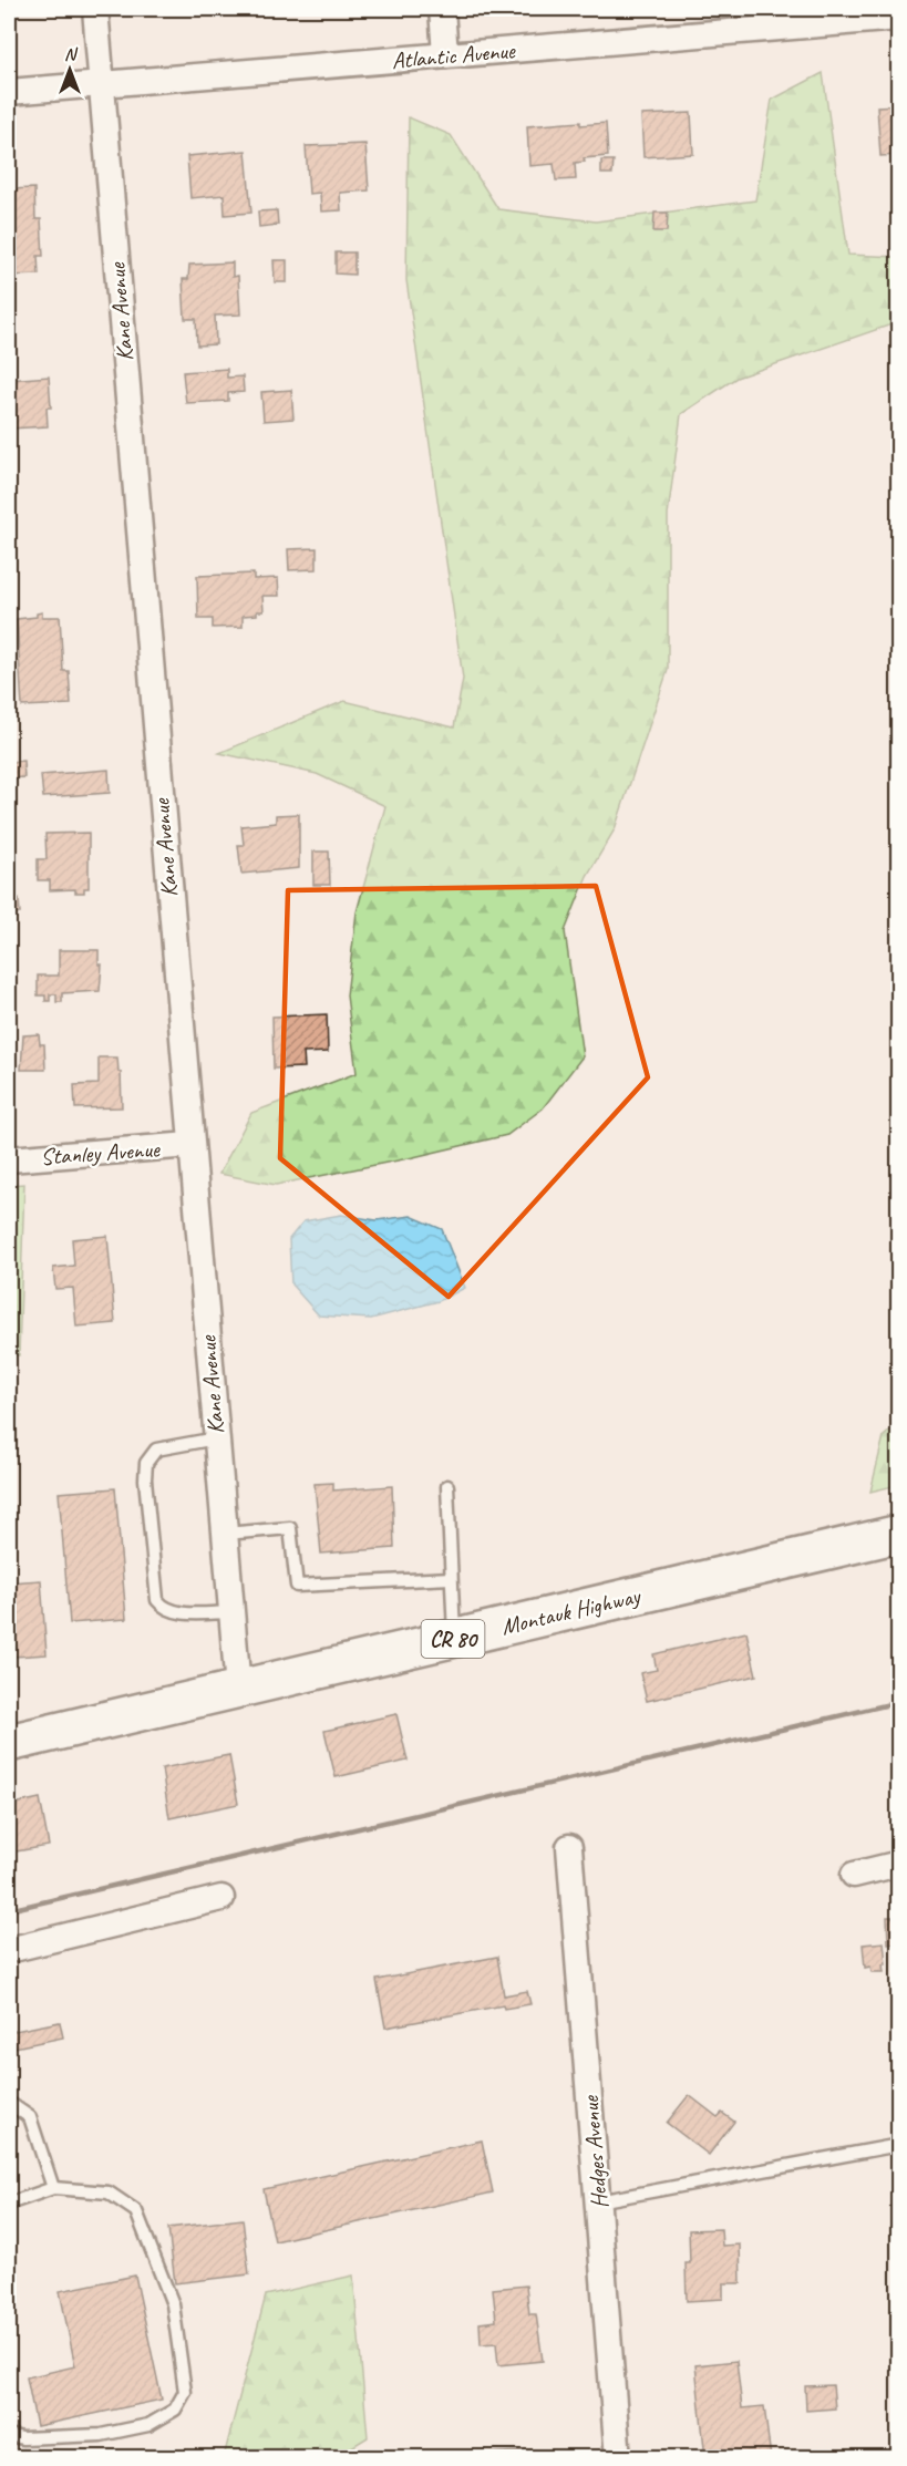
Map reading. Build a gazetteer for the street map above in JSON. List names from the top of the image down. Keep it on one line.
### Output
{"streets":{"main road":["Montauk Highway","CR 80"],"street":["Atlantic Avenue","Kane Avenue","Stanley Avenue","Hedges Avenue"]},"crossings":[["Atlantic Avenue","Kane Avenue"],["Kane Avenue","Stanley Avenue"],["Kane Avenue","Montauk Highway"]],"north":"top"}
